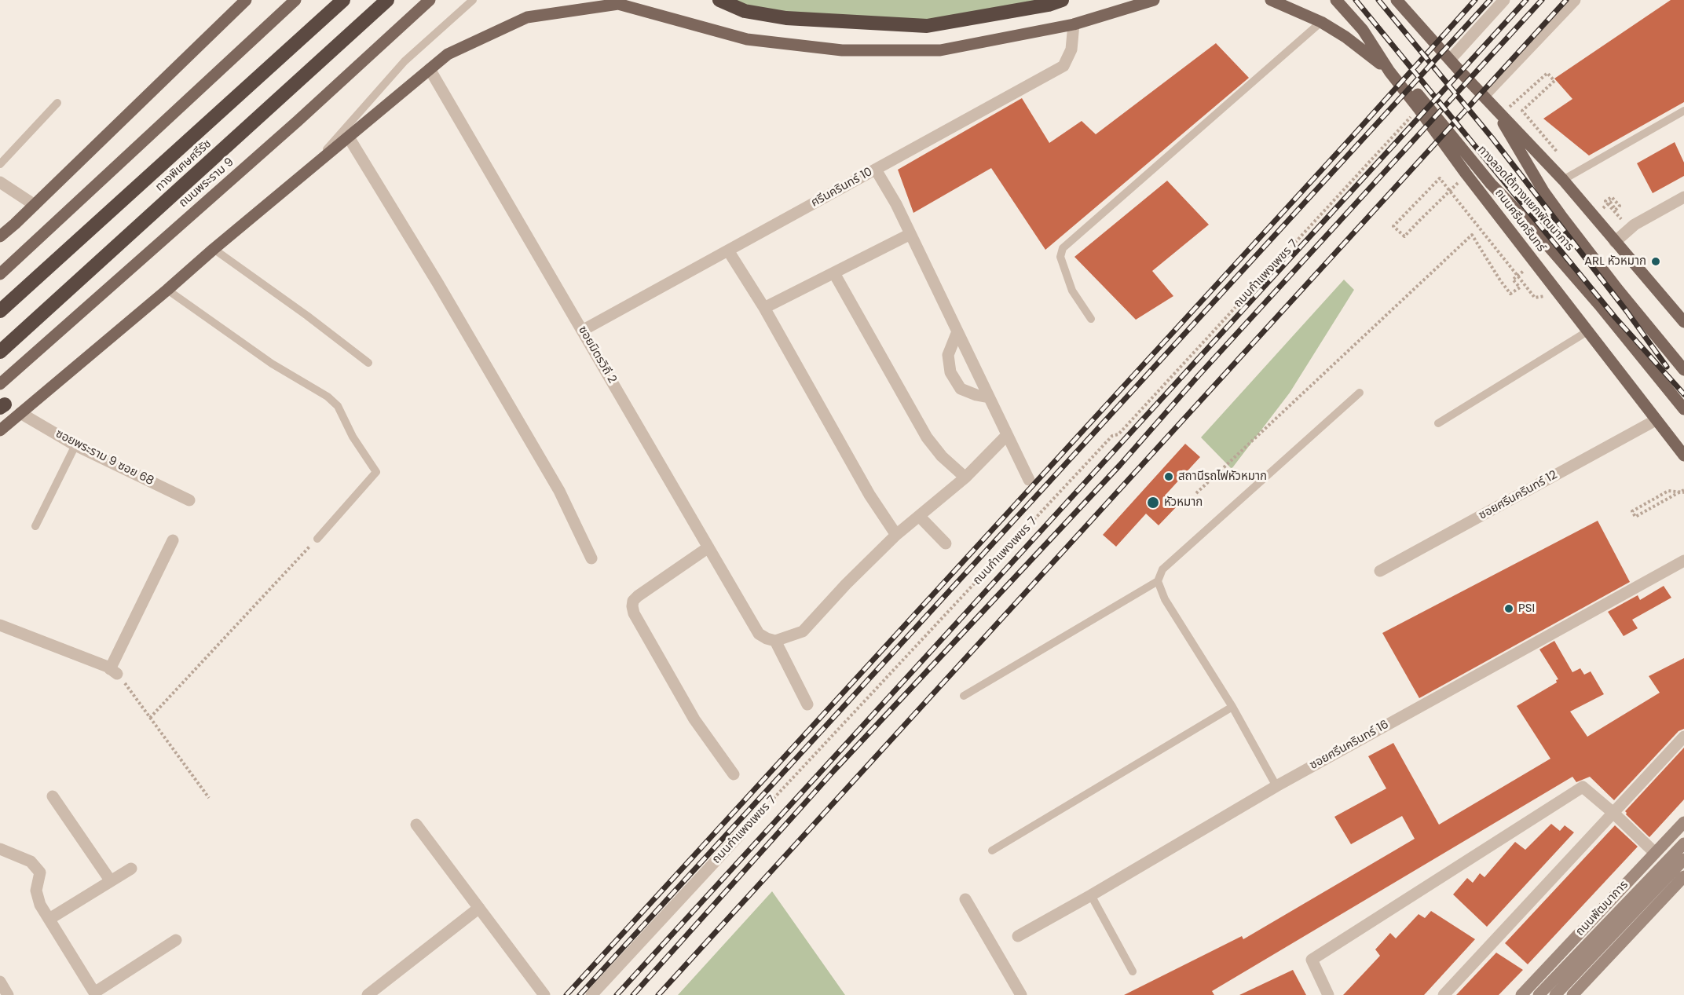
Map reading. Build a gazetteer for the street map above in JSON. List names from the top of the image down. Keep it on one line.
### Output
{"streets":{"highway":["ทางพิเศษศรีรัช"],"main road":["ถนนพระราม 9","ทางลอดใต้ทางแยกพัฒนาการ","ถนนศรีนครินทร์","ถนนพัฒนาการ"],"street":["ศรีนครินทร์ 10","ถนนกำแพงเพชร 7","ซอยมิตรวิถี 2","ซอยพระราม 9 ซอย 68","ซอยศรีนครินทร์ 12","ซอยศรีนครินทร์ 16"]},"crossings":[["ศรีนครินทร์ 10","ซอยมิตรวิถี 2"],["ทางลอดใต้ทางแยกพัฒนาการ","ถนนศรีนครินทร์"],["ถนนศรีนครินทร์","ถนนกำแพงเพชร 7"],["ถนนศรีนครินทร์","ซอยศรีนครินทร์ 12"]],"places":["ARL หัวหมาก","สถานีรถไฟหัวหมาก","หัวหมาก","PSI"]}
